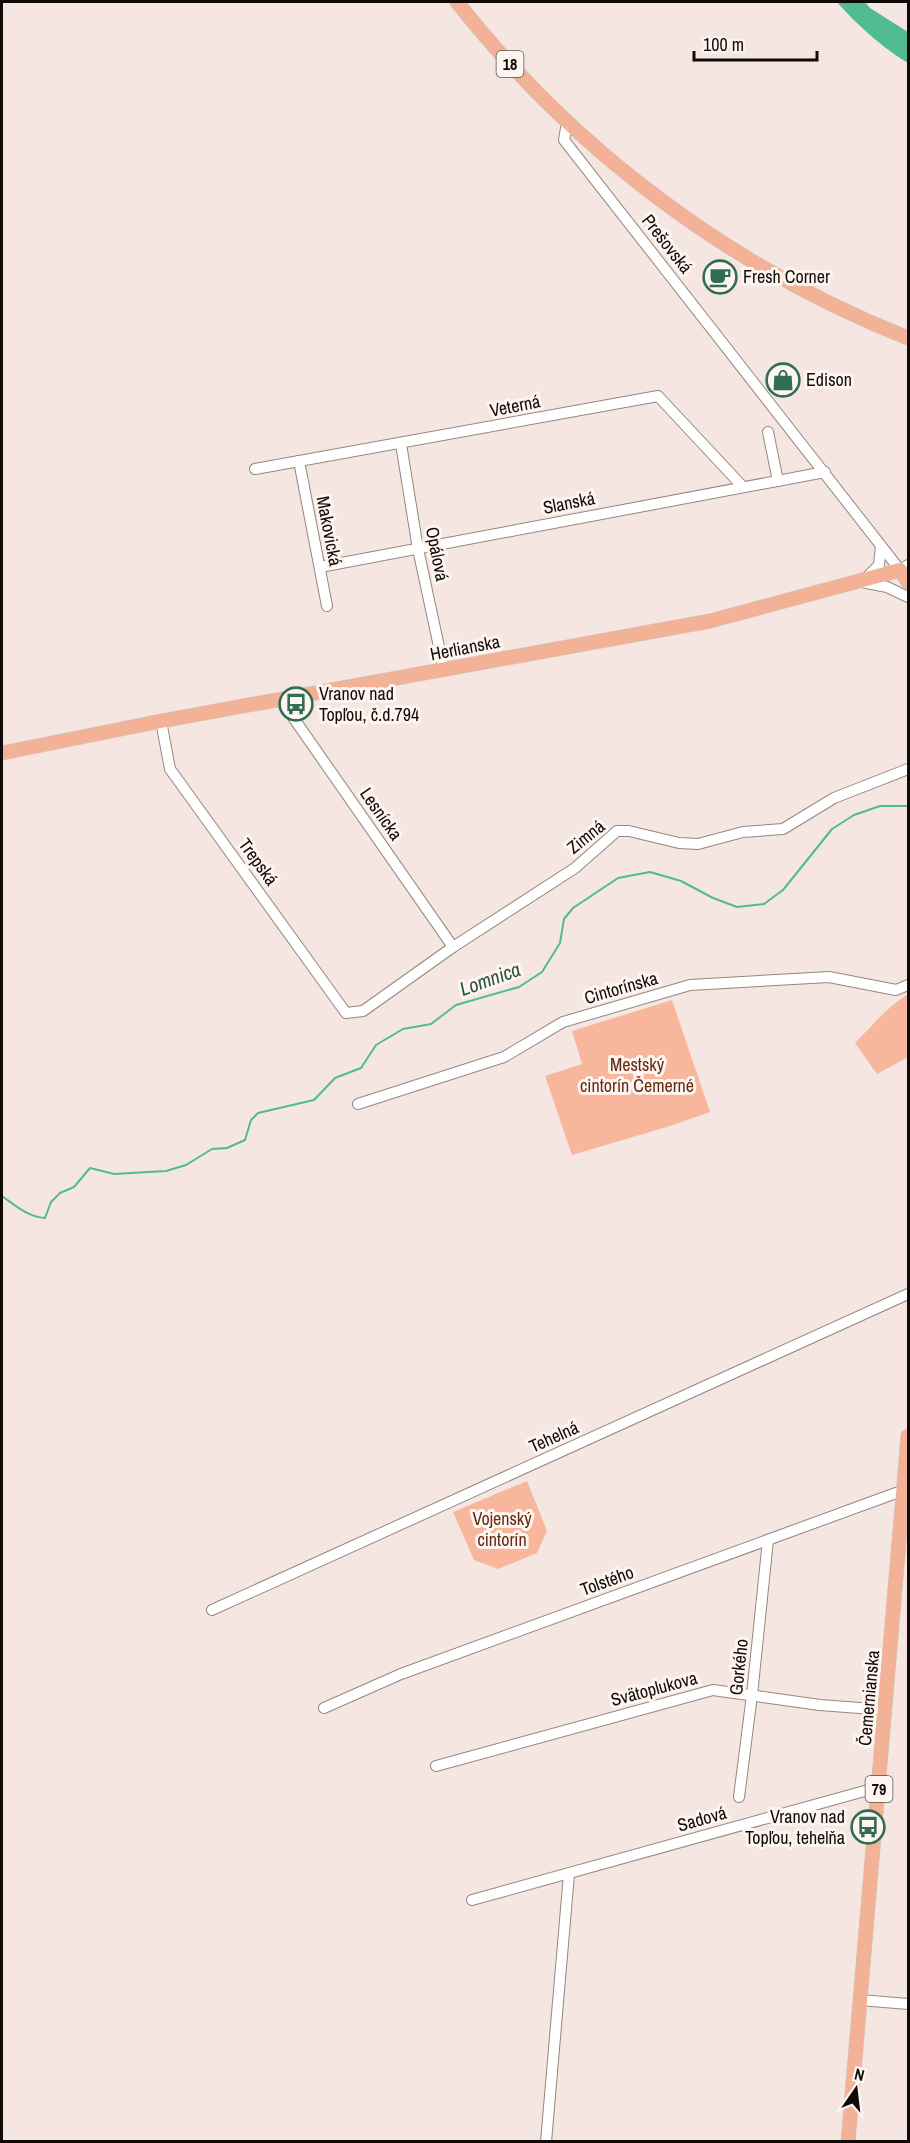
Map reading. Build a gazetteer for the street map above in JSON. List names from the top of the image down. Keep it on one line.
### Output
{"streets":{"main road":["18","Prešovská","Herlianska","Čemernianska","79"],"street":["Veterná","Slanská","Makovická","Opálová","Lesnícka","Zimná","Trepská","Cintorínska","Tehelná","Tolstého","Gorkého","Svätoplukova","Sadová"]},"crossings":[["18","Prešovská"],["Prešovská","Slanská"],["Prešovská","Herlianska"],["Veterná","Slanská"],["Veterná","Makovická"],["Veterná","Opálová"],["Slanská","Makovická"],["Slanská","Opálová"],["Opálová","Herlianska"],["Herlianska","Lesnícka"],["Herlianska","Trepská"],["Lesnícka","Zimná"],["Zimná","Trepská"],["Tolstého","Gorkého"],["Tolstého","Čemernianska"],["Gorkého","Svätoplukova"],["Svätoplukova","Čemernianska"],["Čemernianska","Sadová"]],"water":["Lomnica"],"parks":["Mestský cintorín Čemerné","Vojenský cintorín"],"places":{"cafe":["Fresh Corner"],"shop":["Edison"],"bus stop":["Vranov nad Topľou, č.d.794","Vranov nad Topľou, tehelňa"]},"scale_bar":"100 m","north":"top"}
